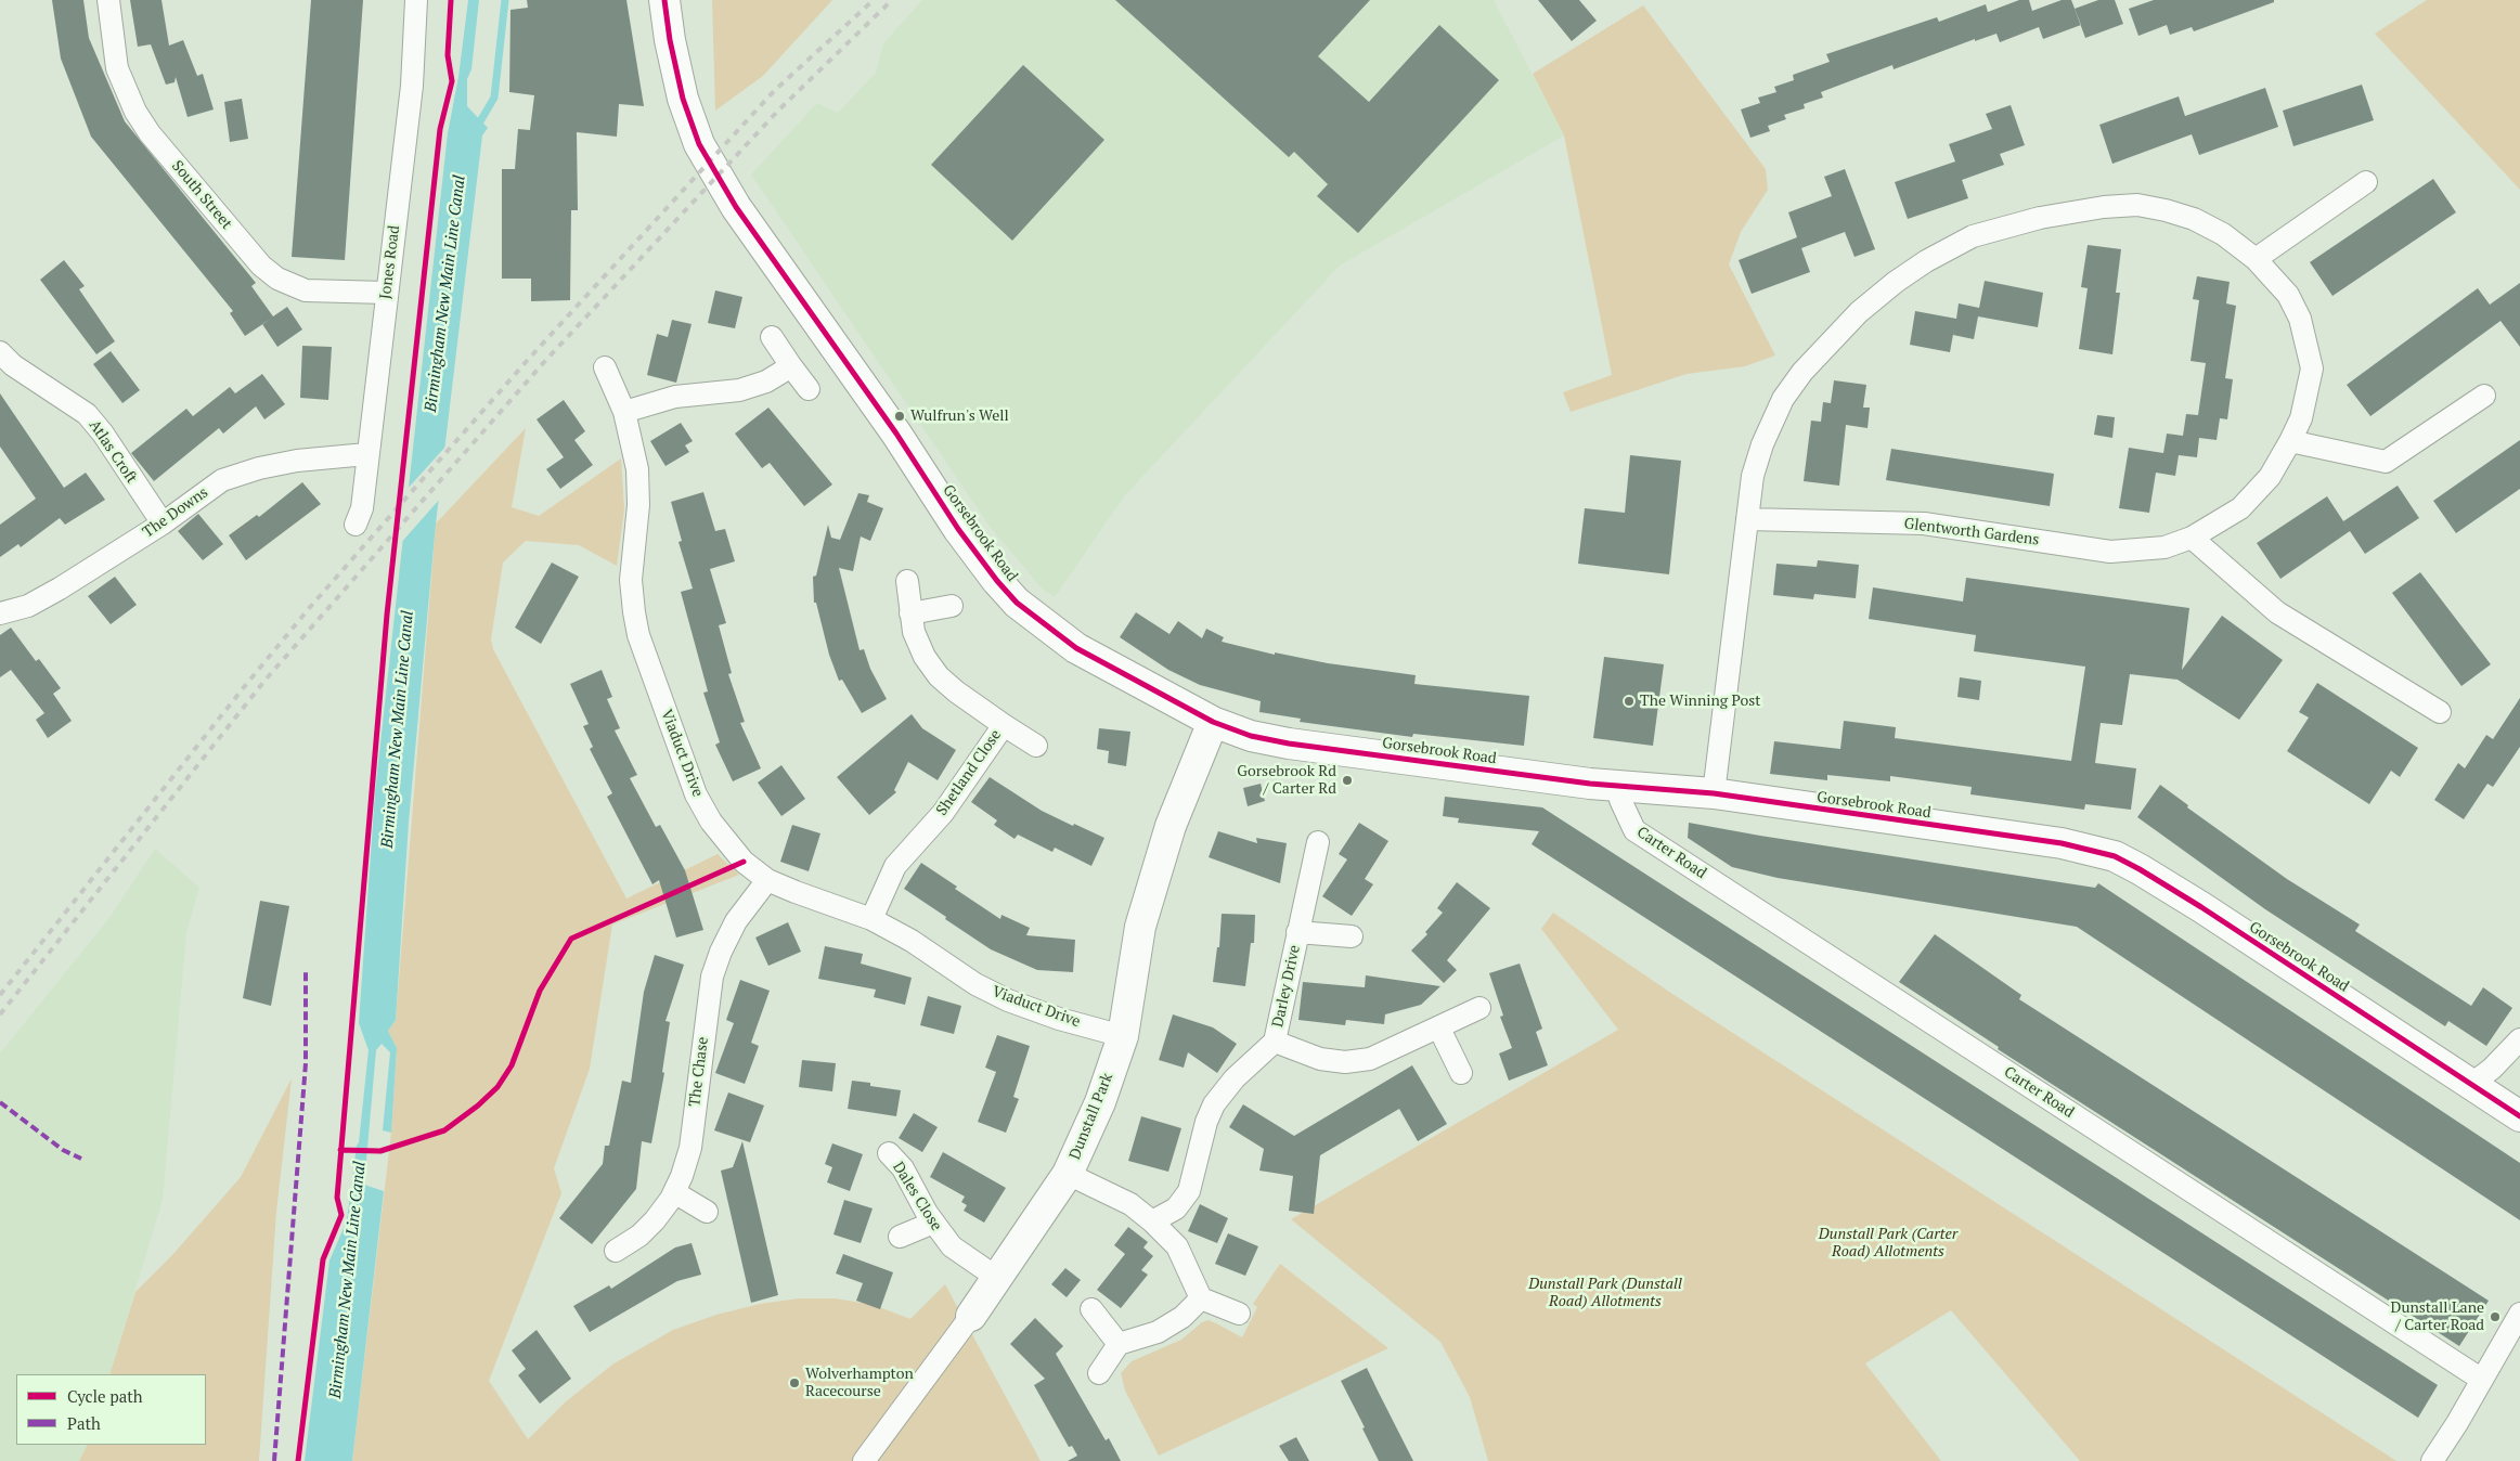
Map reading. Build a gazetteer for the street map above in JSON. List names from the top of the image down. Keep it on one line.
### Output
{"streets":{"street":["South Street","Jones Road","Atlas Croft","The Downs","Glentworth Gardens","Gorsebrook Road","Viaduct Drive","Shetland Close","Carter Road","Darley Drive","The Chase","Dunstall Park","Dales Close"]},"crossings":[["South Street","Jones Road"],["Jones Road","The Downs"],["Atlas Croft","The Downs"],["Glentworth Gardens","Gorsebrook Road"],["Gorsebrook Road","Carter Road"],["Gorsebrook Road","Dunstall Park"],["Viaduct Drive","Shetland Close"],["Viaduct Drive","The Chase"],["Viaduct Drive","Dunstall Park"],["Dunstall Park","Dales Close"]],"water":["Birmingham New Main Line Canal"],"parks":["Dunstall Park (Carter Road) Allotments","Dunstall Park (Dunstall Road) Allotments"],"places":["Wulfrun's Well","The Winning Post","Gorsebrook Rd / Carter Rd","Dunstall Lane / Carter Road","Wolverhampton Racecourse"],"legend":["Cycle path","Path"]}
